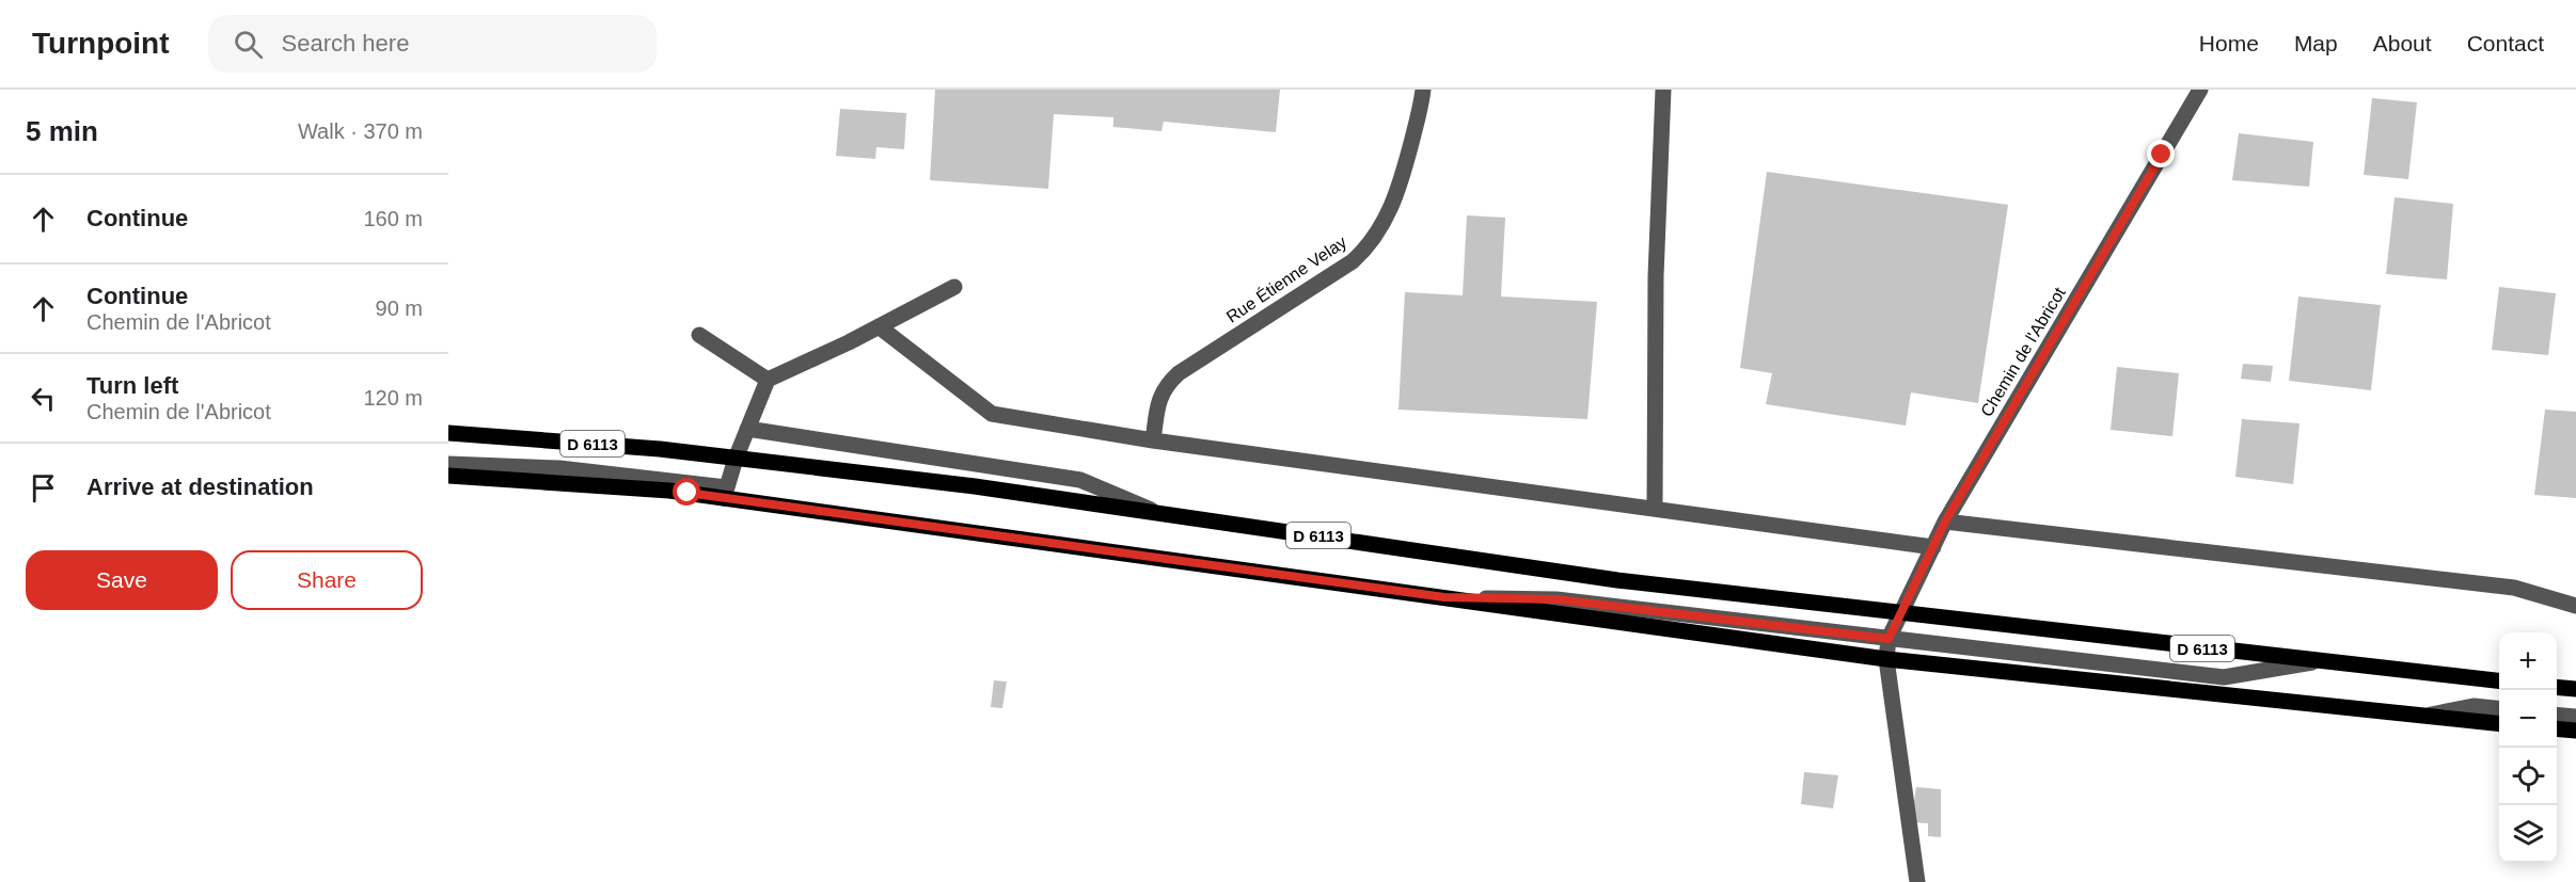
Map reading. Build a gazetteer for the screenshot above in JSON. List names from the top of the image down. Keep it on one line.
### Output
{"streets":{"main road":["D 6113"],"street":["Rue Étienne Velay","Chemin de l'Abricot"]},"crossings":[["Chemin de l'Abricot","D 6113"]],"page":{"header":"Turnpoint","search":"Search here","nav":["Home","Map","About","Contact"],"heading":["5 min","Walk · 370 m"],"list":[["Continue","160 m"],["Continue","Chemin de l'Abricot","90 m"],["Turn left","Chemin de l'Abricot","120 m"],"Arrive at destination"],"buttons":["Save","Share"],"map_buttons":["+","−"]}}
